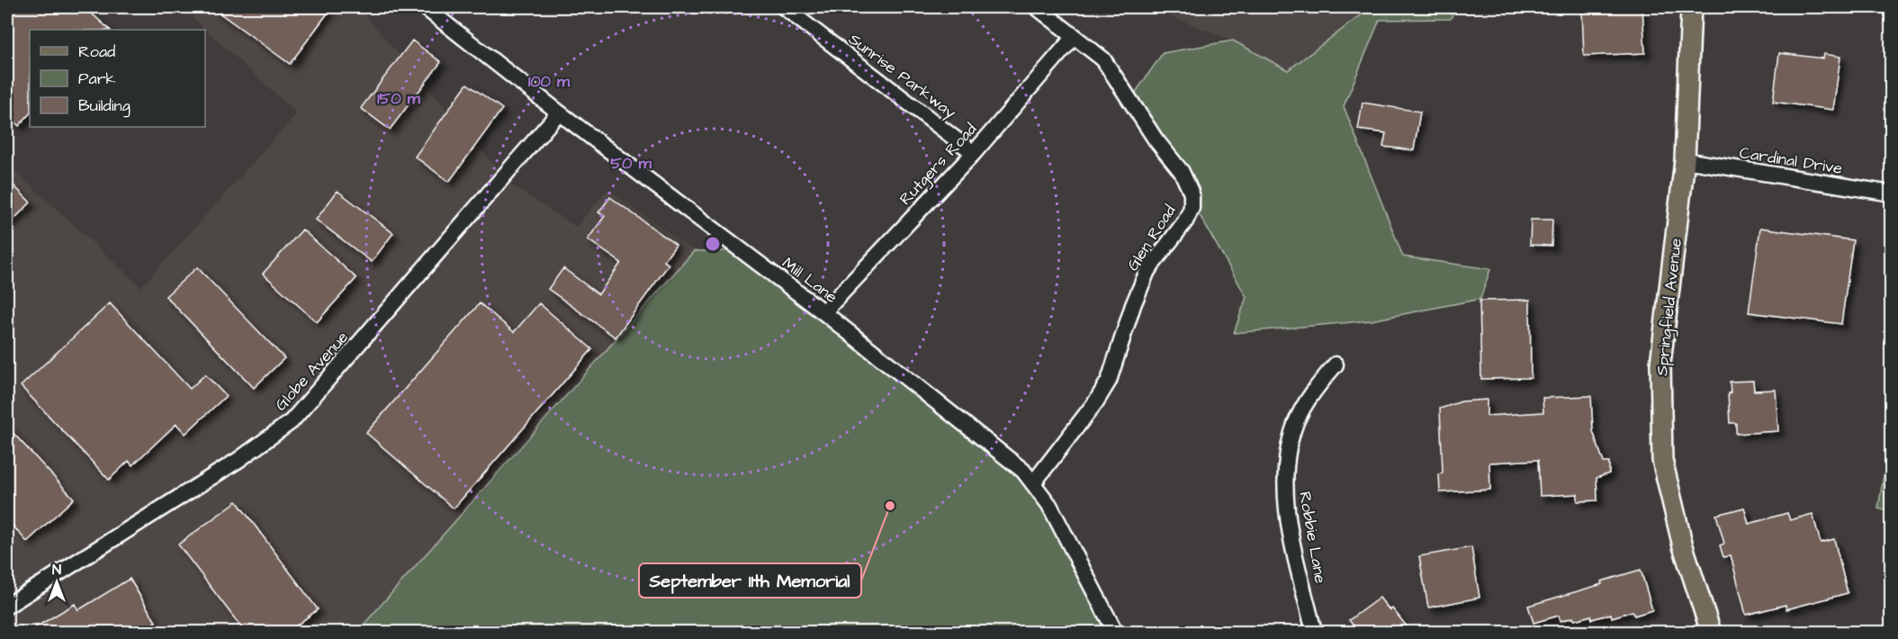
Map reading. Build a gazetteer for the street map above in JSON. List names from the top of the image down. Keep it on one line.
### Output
{"streets":{"main road":["Springfield Avenue"],"street":["Sunrise Parkway","Cardinal Drive","Rutgers Road","Glen Road","Mill Lane","Globe Avenue","Robbie Lane"]},"crossings":[["Sunrise Parkway","Rutgers Road"],["Cardinal Drive","Springfield Avenue"],["Rutgers Road","Glen Road"],["Rutgers Road","Mill Lane"],["Glen Road","Mill Lane"],["Mill Lane","Globe Avenue"]],"places":["September 11th Memorial"],"legend":["Road","Park","Building"],"north":"top","rings":["100 m","150 m","50 m"]}
